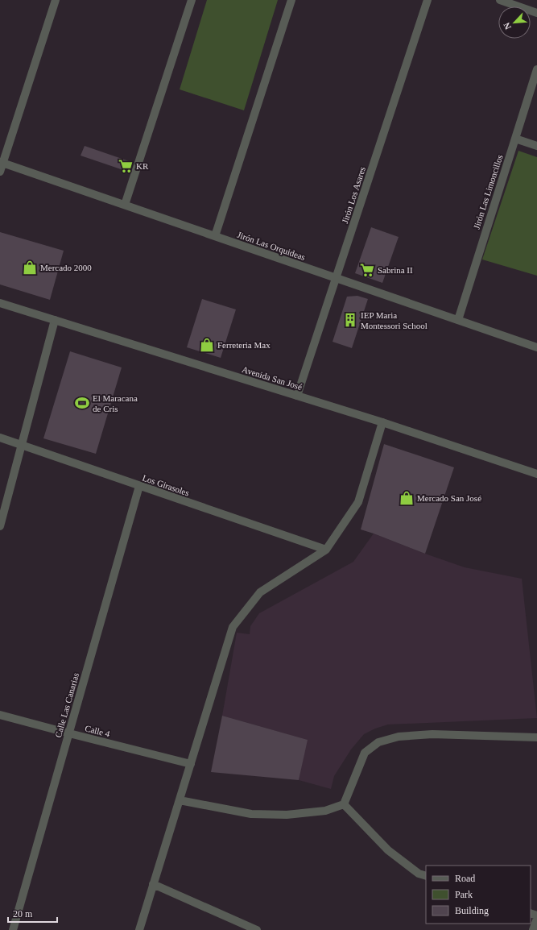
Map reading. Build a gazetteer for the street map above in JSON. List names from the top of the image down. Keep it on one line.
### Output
{"streets":{"street":["Jirón Las Limoncillos","Jirón Los Asares","Jirón Las Orquideas","Avenida San José","Los Girasoles","Calle Las Canarias","Calle 4"]},"crossings":[["Jirón Las Limoncillos","Jirón Las Orquideas"],["Jirón Los Asares","Jirón Las Orquideas"],["Jirón Los Asares","Avenida San José"],["Los Girasoles","Calle Las Canarias"],["Calle Las Canarias","Calle 4"]],"places":{"supermarket":["KR","Sabrina II"],"shop":["Mercado 2000","Ferreteria Max","Mercado San José"],"building":["IEP Maria Montessori School"],"sports":["El Maracana de Cris"]},"legend":["Road","Park","Building"],"scale_bar":"20 m","north":"bottom left"}
